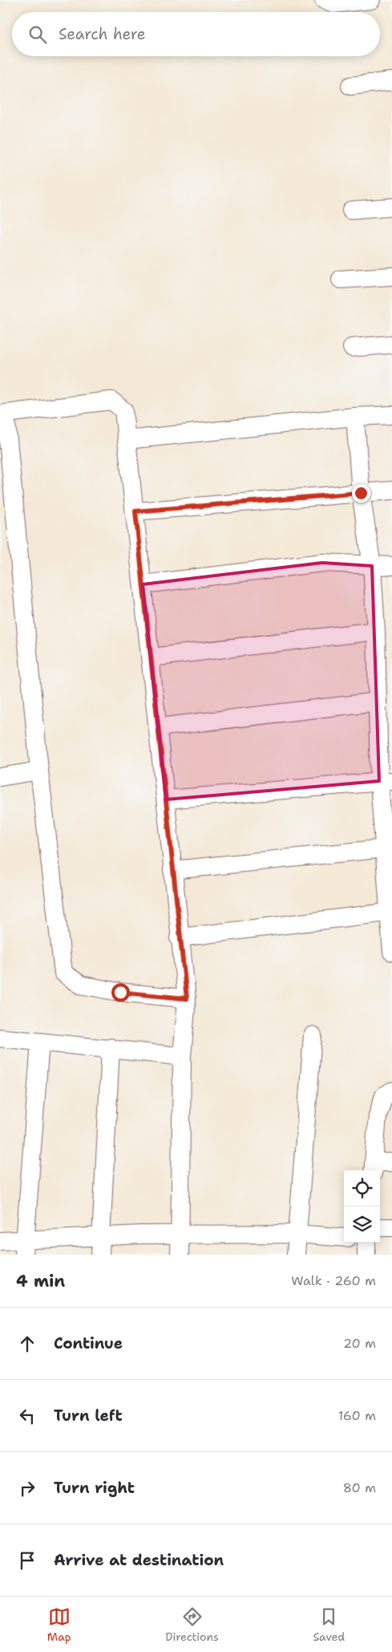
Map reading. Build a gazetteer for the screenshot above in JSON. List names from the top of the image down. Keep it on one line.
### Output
{"page":{"search":"Search here","heading":["4 min","Walk · 260 m"],"list":[["Continue","20 m"],["Turn left","160 m"],["Turn right","80 m"],"Arrive at destination"],"nav":["Map","Directions","Saved"]}}
